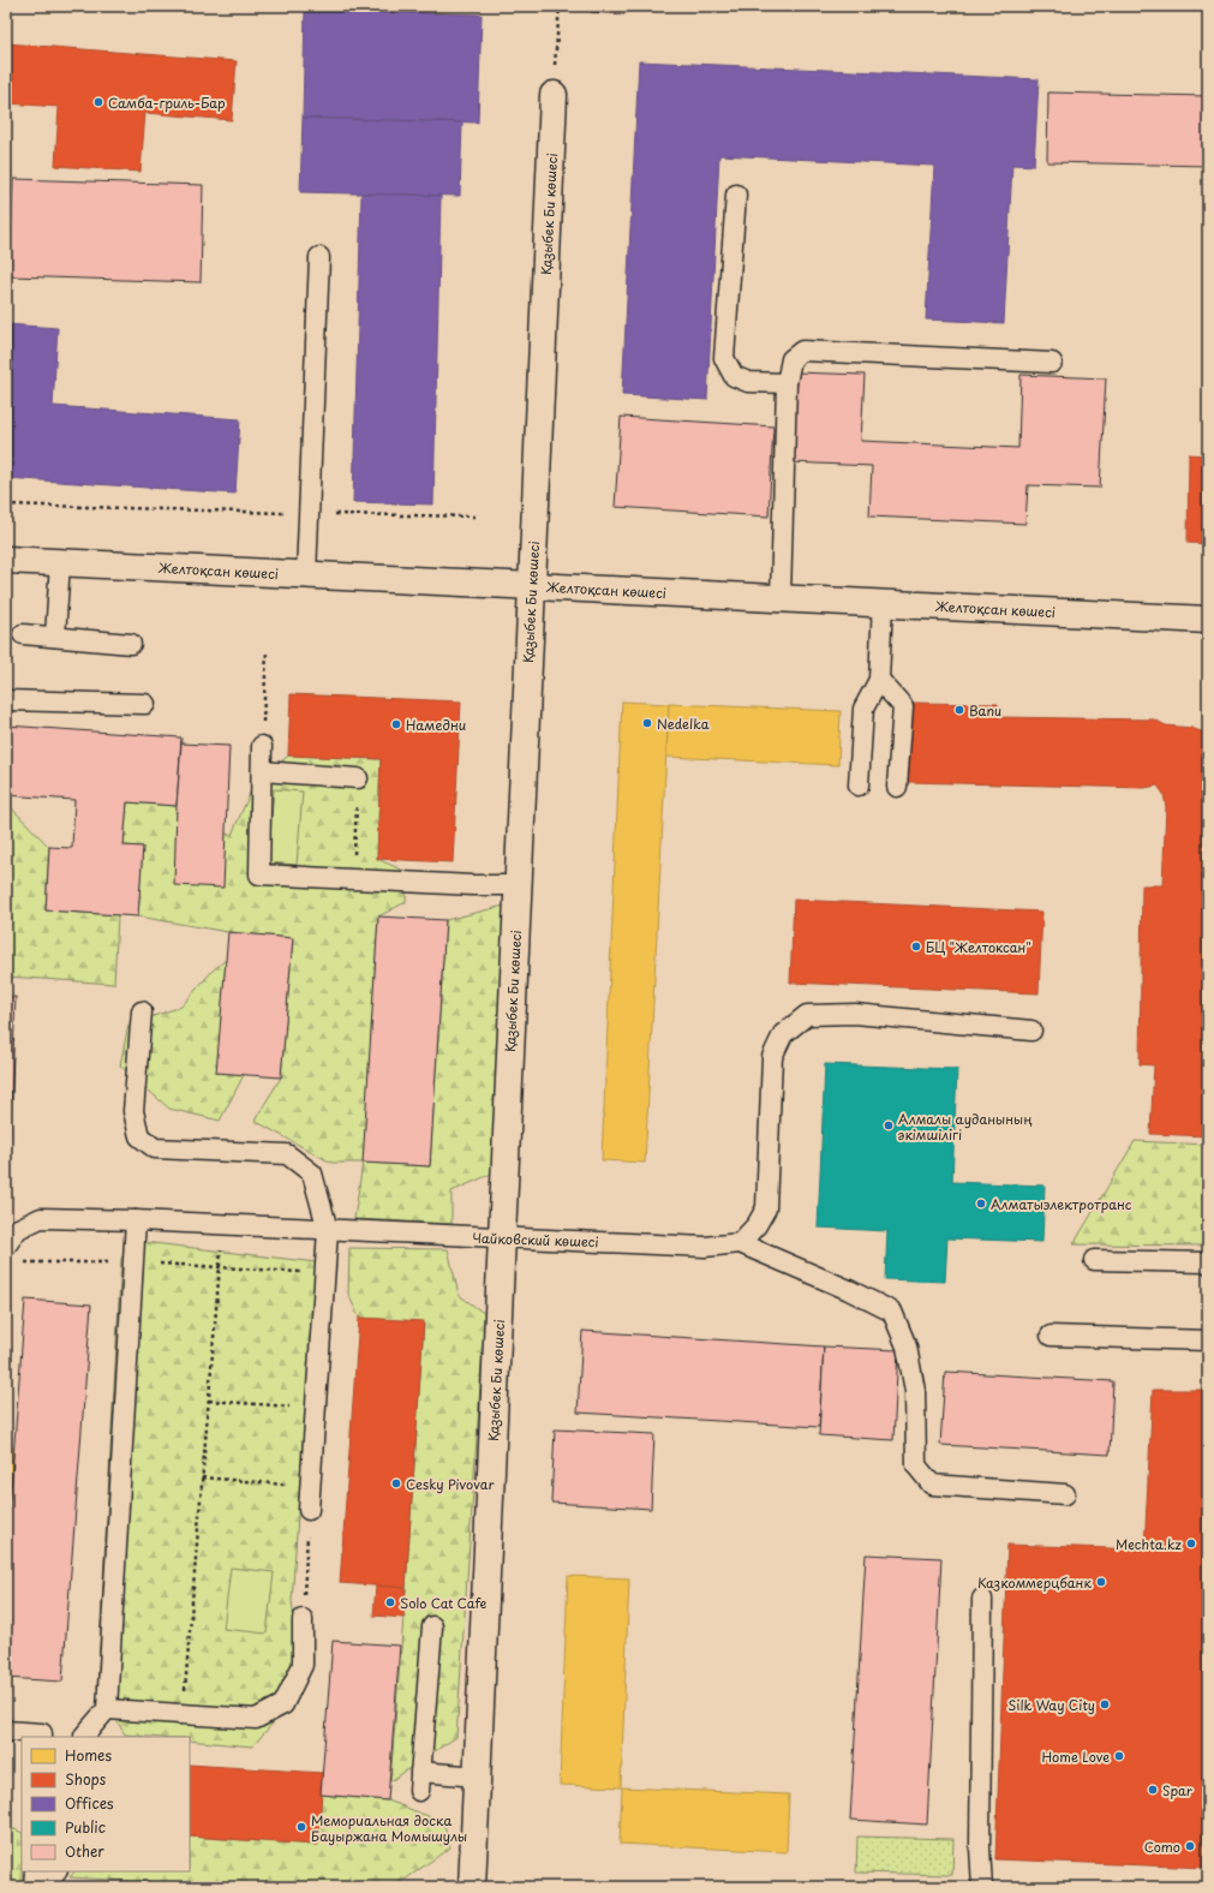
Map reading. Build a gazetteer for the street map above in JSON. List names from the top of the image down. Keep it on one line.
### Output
{"streets":{"street":["Қазыбек Би көшесі","Желтоқсан көшесі"],"lane":["Чайковский көшесі"]},"crossings":[["Қазыбек Би көшесі","Желтоқсан көшесі"],["Қазыбек Би көшесі","Чайковский көшесі"]],"places":["Самба-гриль-Бар","Banu","Nedelka","Намедни","БЦ \"Желтоксан\"","Алмалы ауданының әкімшілігі","Алматыэлектротранс","Cesky Pivovar","Mechta.kz","Казкоммерцбанк","Solo Cat Cafe","Silk Way City","Home Love","Spar","Мемориальная доска Бауыржана Момышулы","Como"],"legend":["Homes","Shops","Offices","Public","Other"]}
